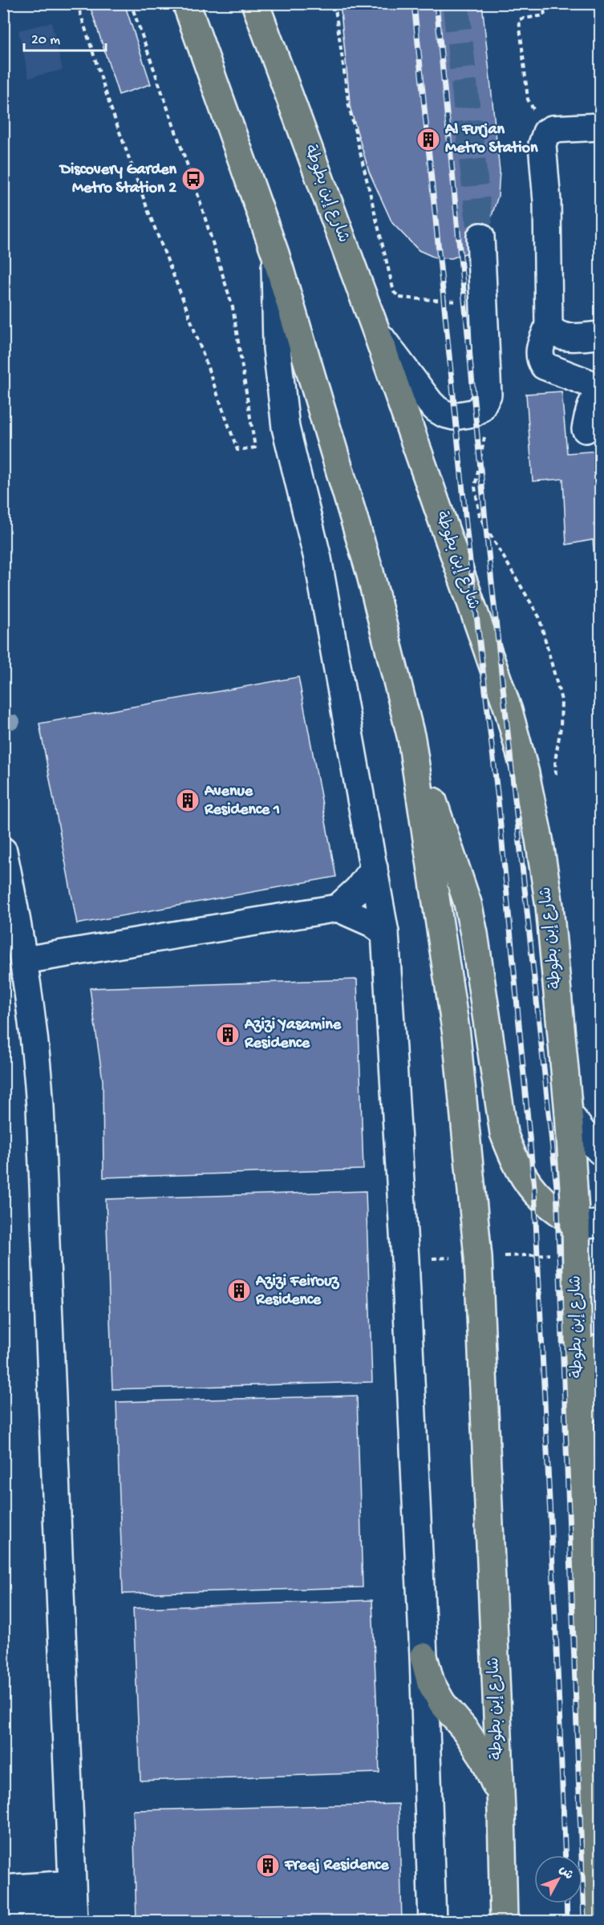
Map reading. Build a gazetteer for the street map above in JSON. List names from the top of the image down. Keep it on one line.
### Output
{"streets":{"main road":["شارع إبن بطوطة"]},"places":{"building":["Al Furjan Metro Station","Avenue Residence 1","Azizi Yasamine Residence","Azizi Feirouz Residence","Freej Residence"],"bus stop":["Discovery Garden Metro Station 2"]},"scale_bar":"20 m","north":"top right"}
